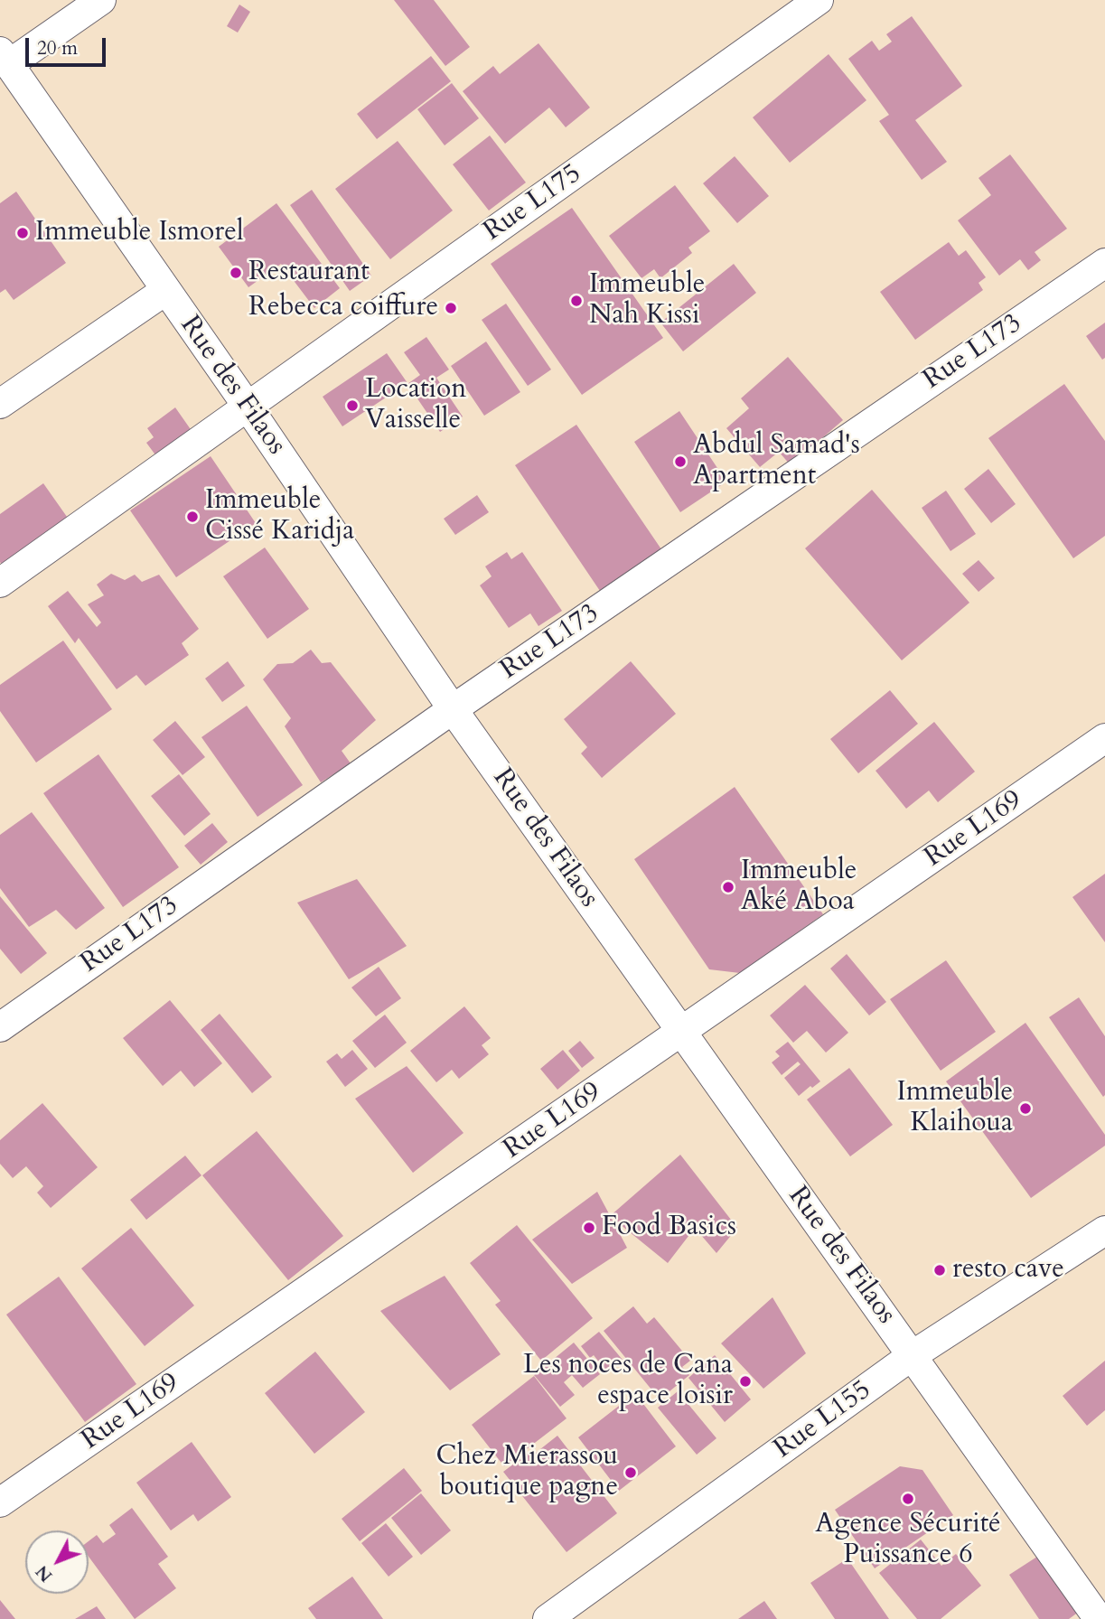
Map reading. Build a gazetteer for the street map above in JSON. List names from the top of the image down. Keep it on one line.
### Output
{"streets":{"street":["Rue L175","Rue L173","Rue des Filaos","Rue L169","Rue L155"]},"crossings":[["Rue L175","Rue des Filaos"],["Rue L173","Rue des Filaos"],["Rue des Filaos","Rue L169"],["Rue des Filaos","Rue L155"]],"places":["Immeuble Ismorel","Restaurant","Immeuble Nah Kissi","Rebecca coiffure","Location Vaisselle","Abdul Samad's Apartment","Immeuble Cissé Karidja","Immeuble Aké Aboa","Immeuble Klaihoua","Food Basics","resto cave","Les noces de Cana espace loisir","Chez Mierassou boutique pagne","Agence Sécurité Puissance 6"],"scale_bar":"20 m","north":"bottom left"}
